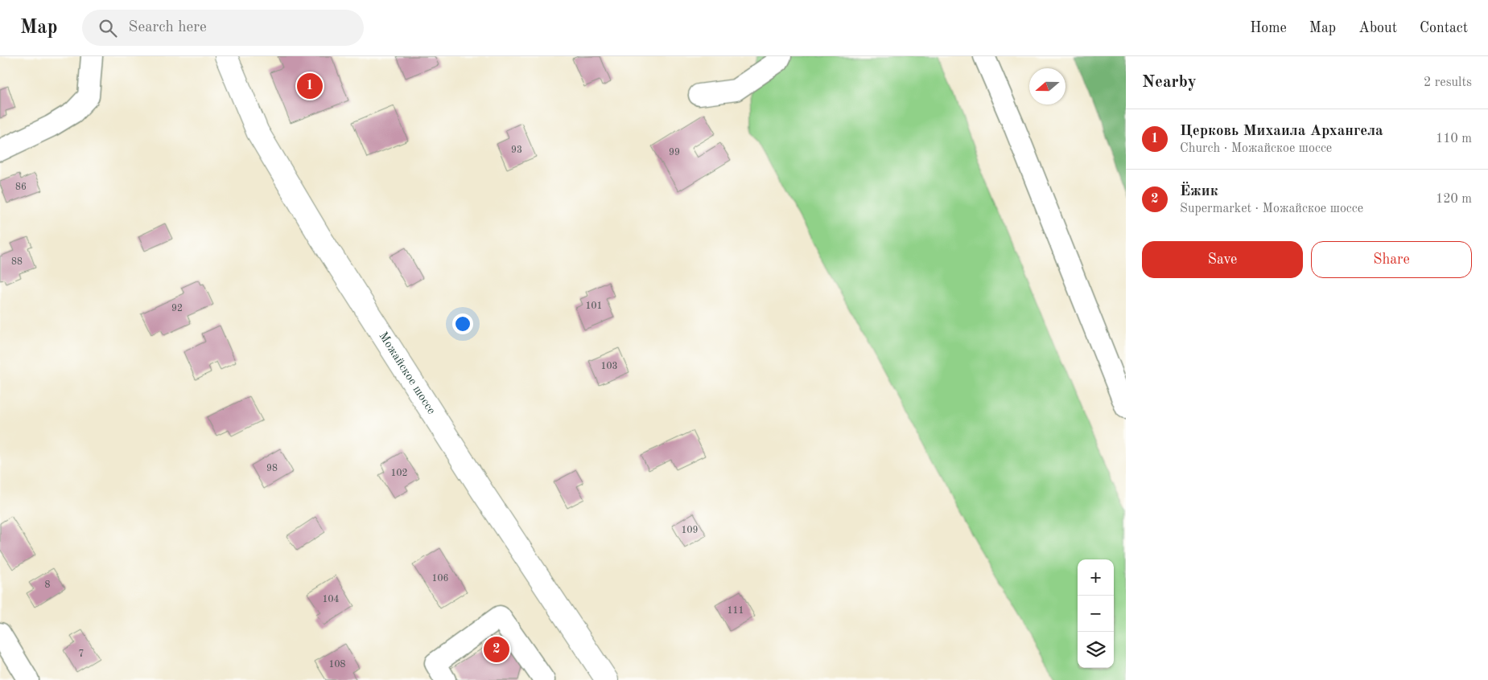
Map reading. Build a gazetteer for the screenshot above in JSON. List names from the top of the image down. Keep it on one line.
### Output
{"streets":{"main road":["Можайское шоссе"]},"house_numbers":["93","99","86","88","101","92","103","98","102","109","106","8","104","111","7","108"],"north":"left","page":{"header":"Map","search":"Search here","nav":["Home","Map","About","Contact"],"heading":["Nearby","2 results"],"pins":["1","2"],"list":[{"mark":"1","name":"Церковь Михаила Архангела","note":"Church · Можайское шоссе","value":"110 m"},{"mark":"2","name":"Ёжик","note":"Supermarket · Можайское шоссе","value":"120 m"}],"buttons":["Save","Share"],"map_buttons":["+","−"]}}
